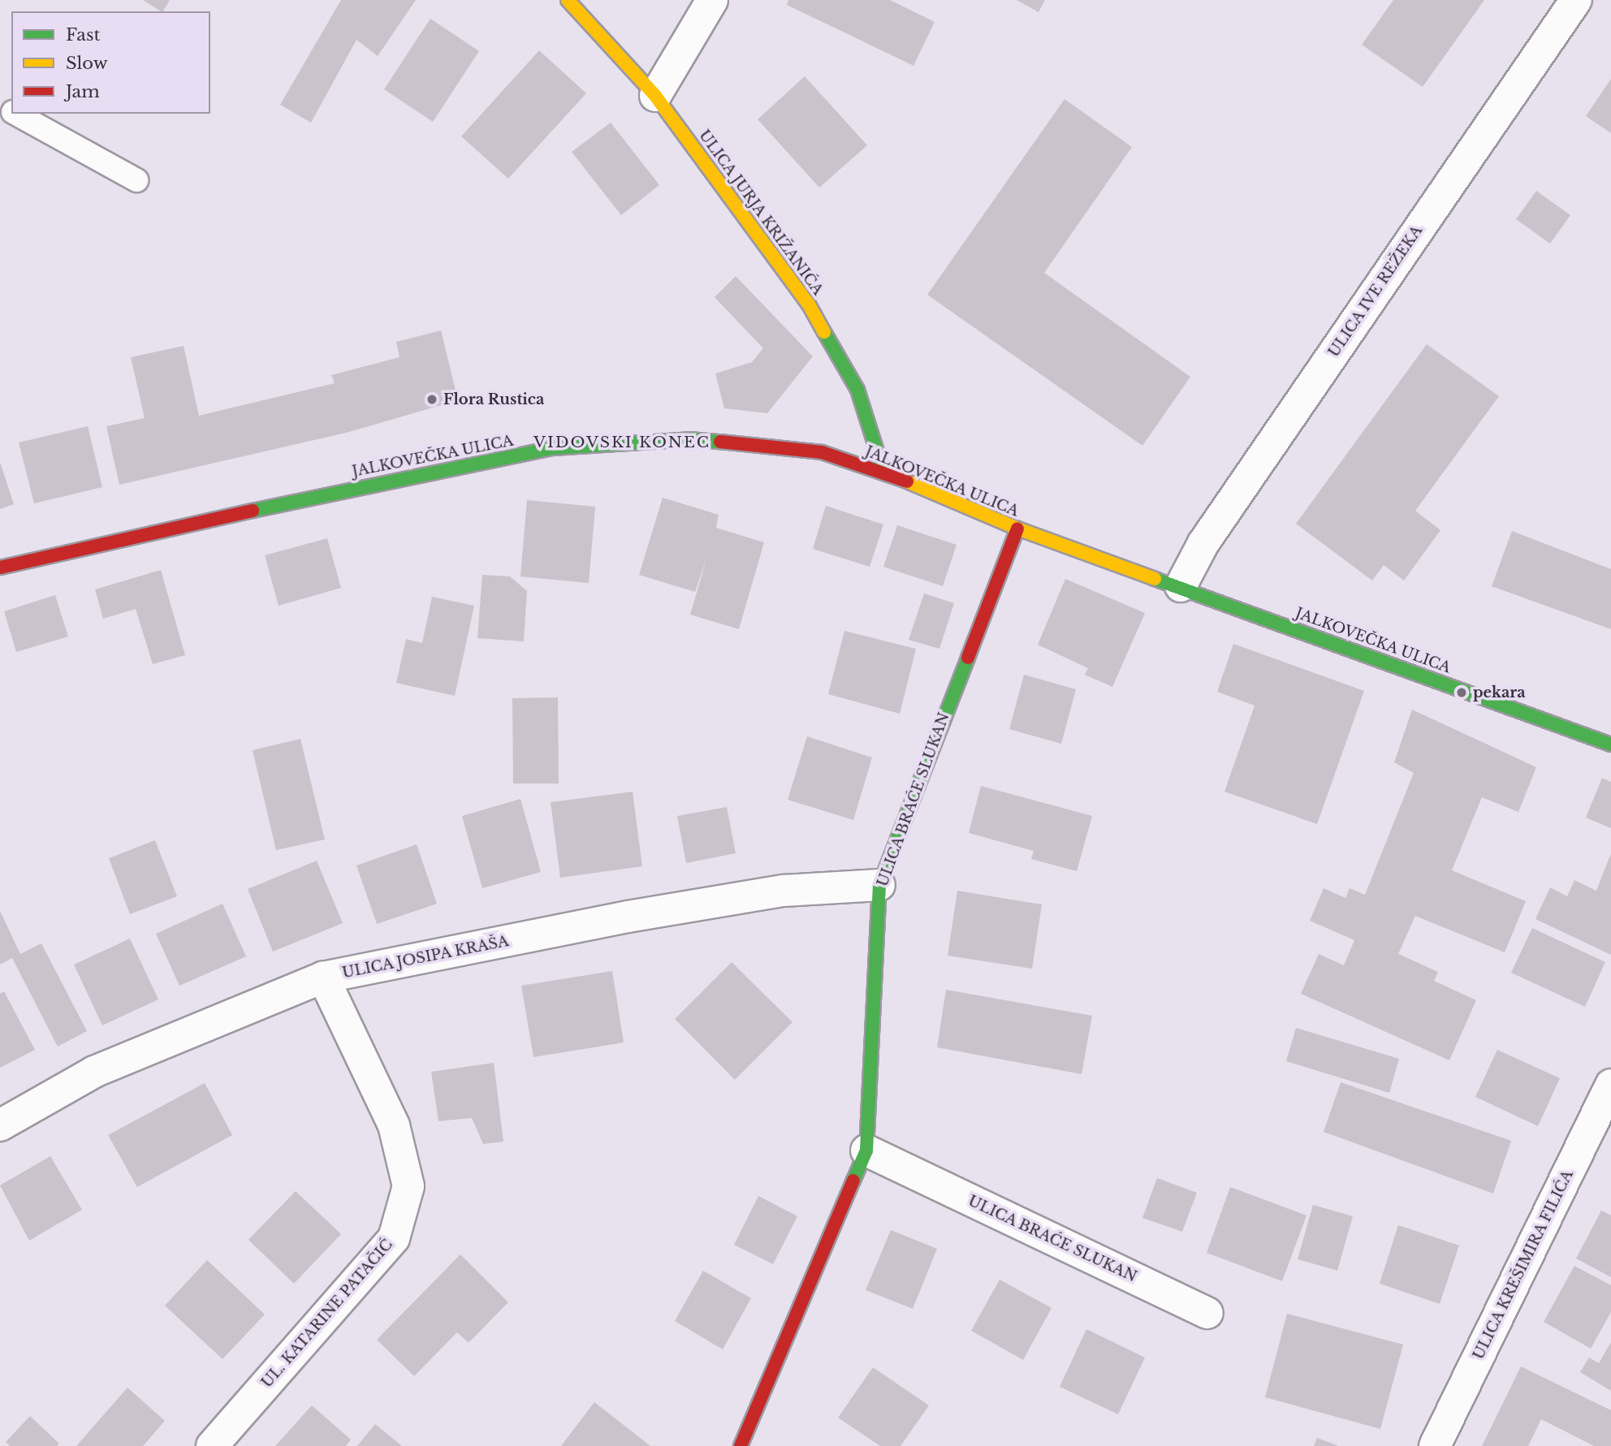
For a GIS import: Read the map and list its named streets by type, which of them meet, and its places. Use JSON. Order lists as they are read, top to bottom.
{
  "streets": {
    "main road": ["ULICA JURJA KRIŽANIĆA", "JALKOVEČKA ULICA", "ULICA BRAĆE SLUKAN"],
    "street": [
      "ULICA IVE REŽEKA",
      "ULICA JOSIPA KRAŠA",
      "ULICA KREŠIMIRA FILIĆA",
      "UL. KATARINE PATAČIĆ"
    ]
  },
  "crossings": [
    ["ULICA JURJA KRIŽANIĆA", "JALKOVEČKA ULICA"],
    ["ULICA IVE REŽEKA", "JALKOVEČKA ULICA"],
    ["JALKOVEČKA ULICA", "ULICA BRAĆE SLUKAN"],
    ["ULICA BRAĆE SLUKAN", "ULICA JOSIPA KRAŠA"],
    ["ULICA JOSIPA KRAŠA", "UL. KATARINE PATAČIĆ"]
  ],
  "districts": ["VIDOVSKI KONEC"],
  "places": ["Flora Rustica", "pekara"],
  "legend": ["Fast", "Slow", "Jam"]
}
